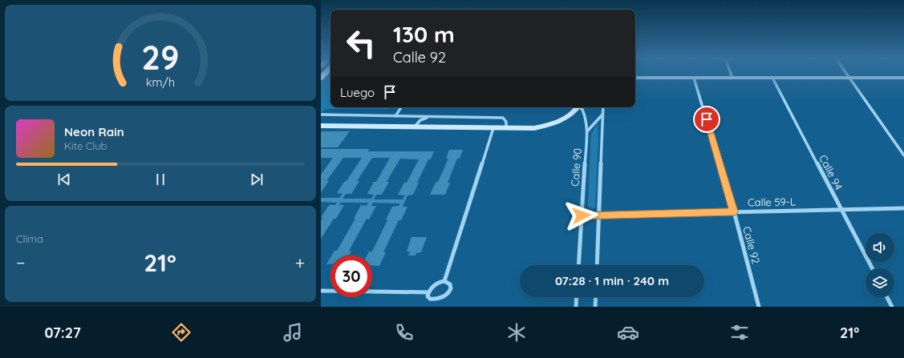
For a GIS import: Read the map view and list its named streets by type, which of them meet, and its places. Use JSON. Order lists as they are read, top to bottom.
{
  "streets": {
    "street": [
      "Calle 90",
      "Calle 94",
      "Calle 59-L",
      "Calle 92"
    ]
  },
  "crossings": [
    ["Calle 90", "Calle 59-L"],
    ["Calle 94", "Calle 59-L"],
    ["Calle 59-L", "Calle 92"]
  ],
  "page": {
    "turn": ["130 m", "Calle 92"],
    "then": "Luego",
    "song": ["Neon Rain", "Kite Club"],
    "tile": "Clima",
    "heat": ["−", "21°", "+"],
    "limit": "30",
    "trip": "07:28 · 1 min · 240 m",
    "tabs": ["07:27", "21°"],
    "gauge": ["29", "km/h"]
  }
}
